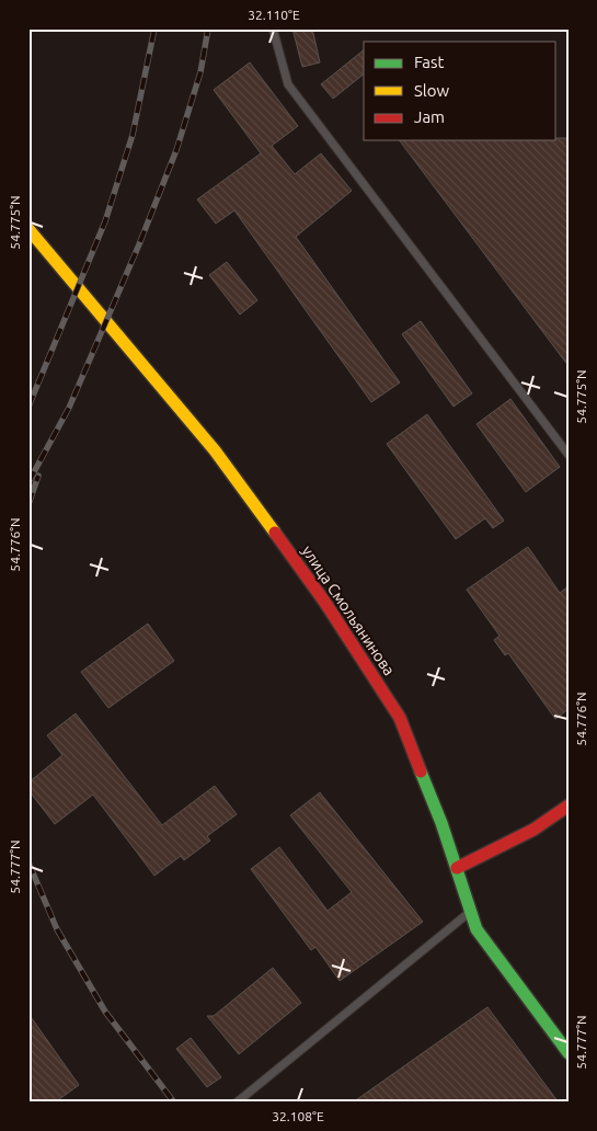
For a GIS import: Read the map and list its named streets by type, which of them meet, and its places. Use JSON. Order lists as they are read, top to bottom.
{
  "streets": {
    "street": ["улица Смольянинова"]
  },
  "legend": ["Fast", "Slow", "Jam"],
  "coordinates": [
    "32.110°E",
    "54.775°N",
    "54.776°N",
    "54.777°N",
    "32.108°E"
  ]
}
